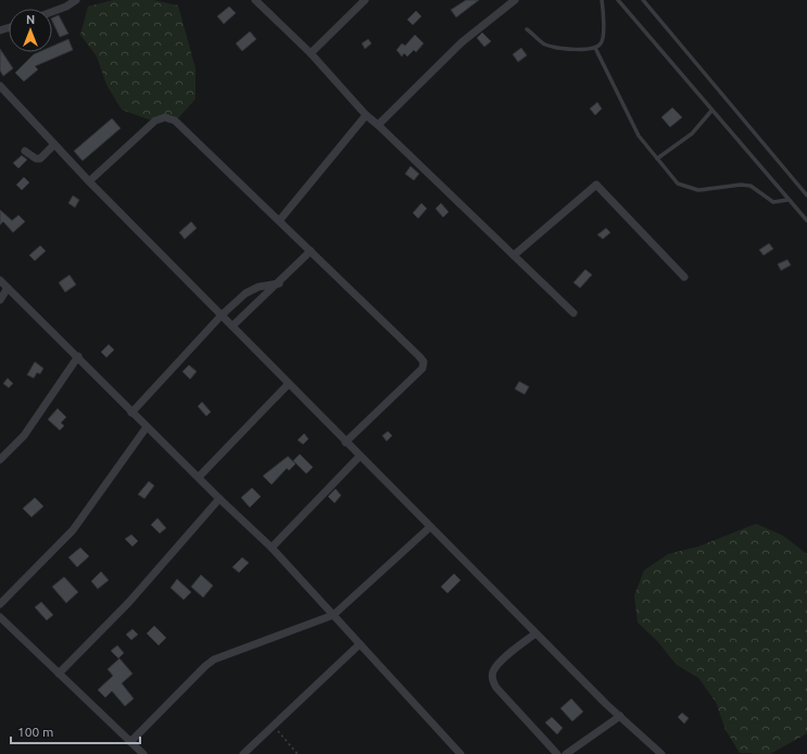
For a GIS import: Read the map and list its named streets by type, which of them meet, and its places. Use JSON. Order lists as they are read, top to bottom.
{
  "scale_bar": "100 m",
  "north": "top"
}
